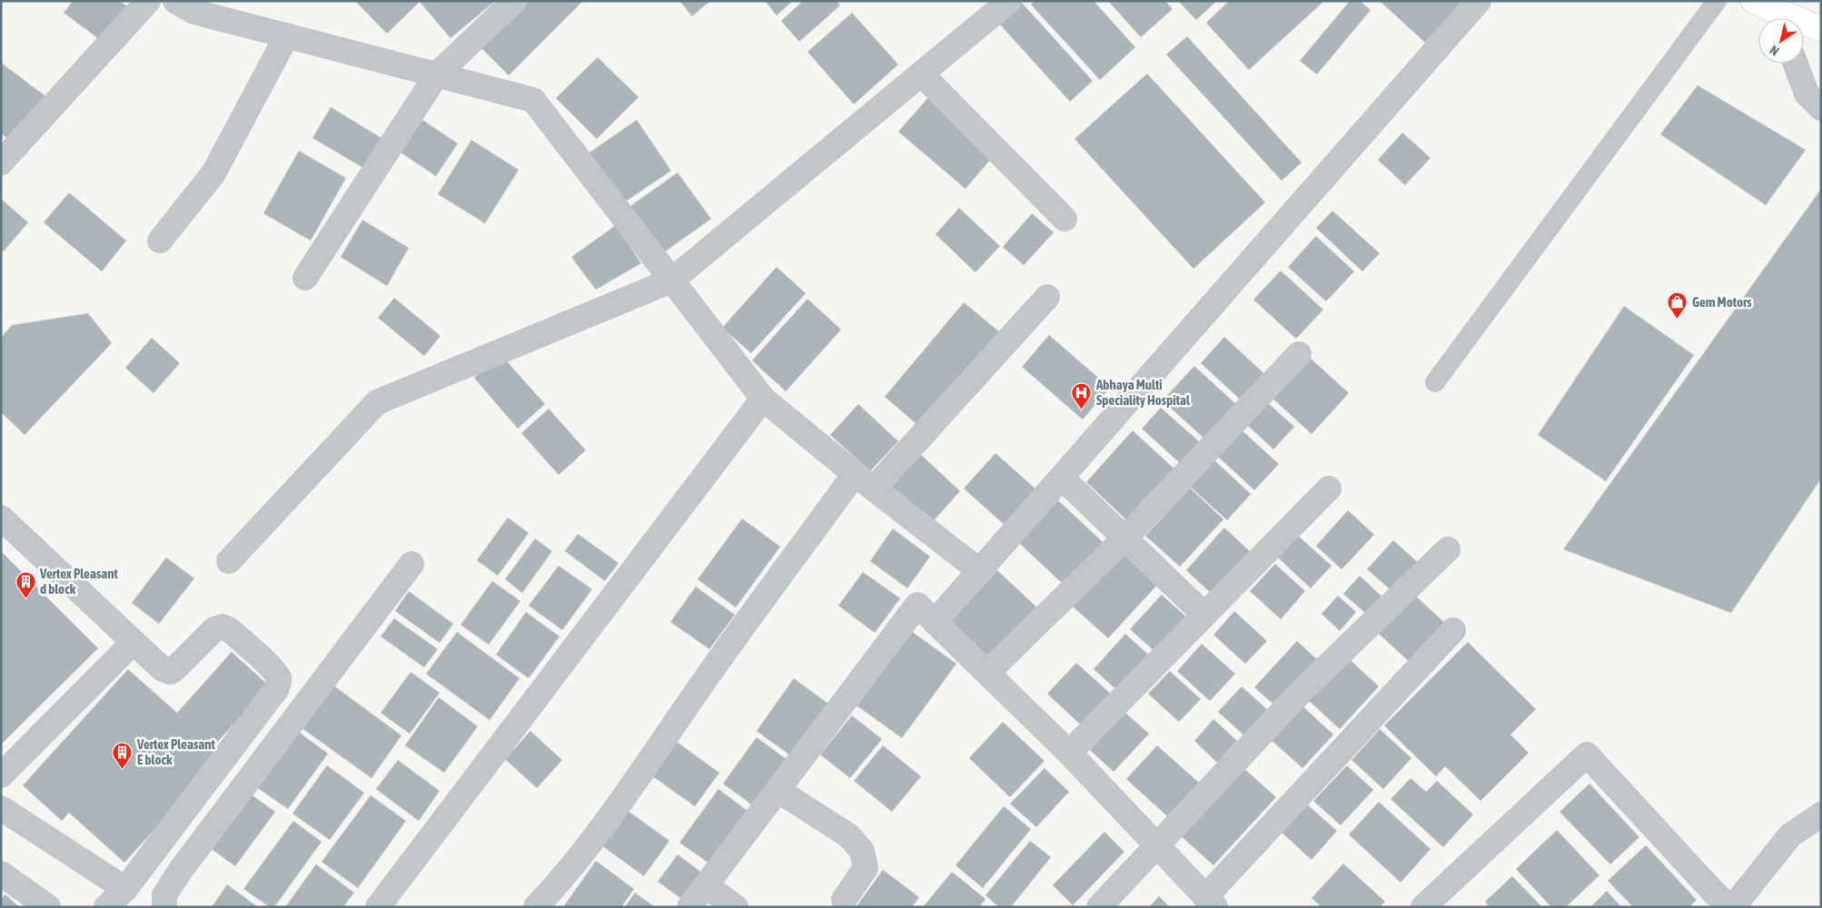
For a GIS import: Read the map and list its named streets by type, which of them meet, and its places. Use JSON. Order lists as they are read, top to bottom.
{
  "places": {
    "shop": ["Gem Motors"],
    "hospital": ["Abhaya Multi Speciality Hospital"],
    "building": ["Vertex Pleasant d block", "Vertex Pleasant E block"]
  },
  "north": "bottom left"
}
